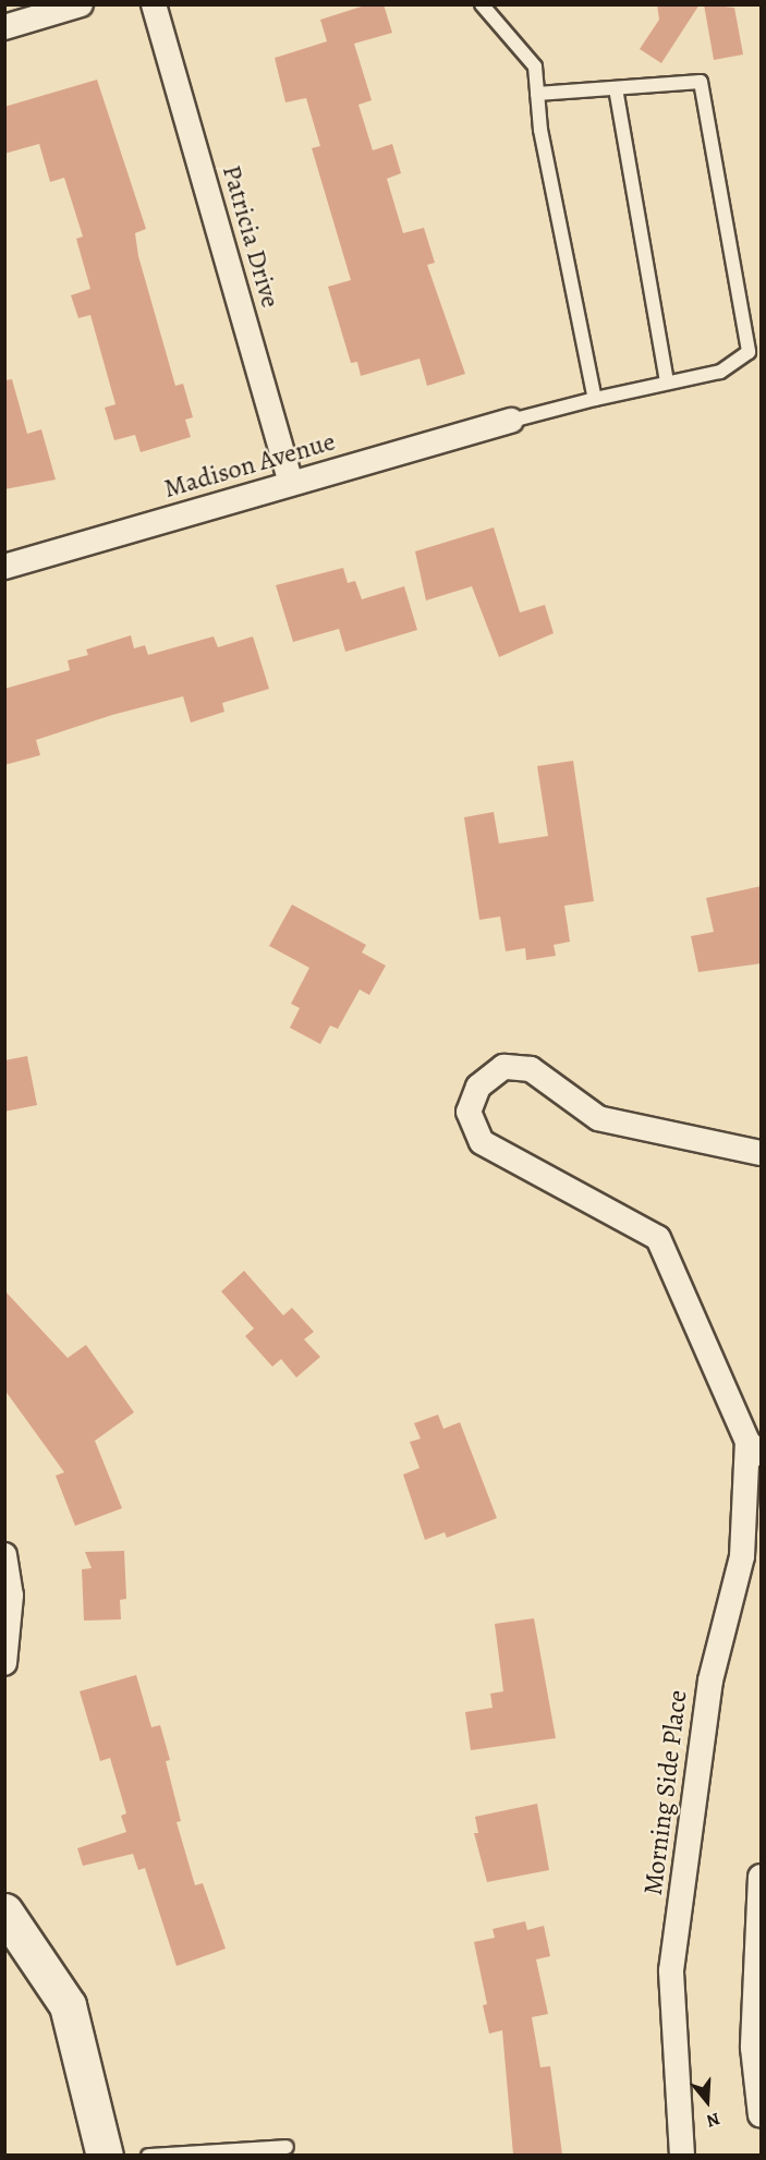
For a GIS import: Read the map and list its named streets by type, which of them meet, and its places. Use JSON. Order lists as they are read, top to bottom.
{
  "streets": {
    "street": ["Patricia Drive", "Madison Avenue", "Morning Side Place"]
  },
  "crossings": [
    ["Patricia Drive", "Madison Avenue"]
  ],
  "north": "bottom"
}
